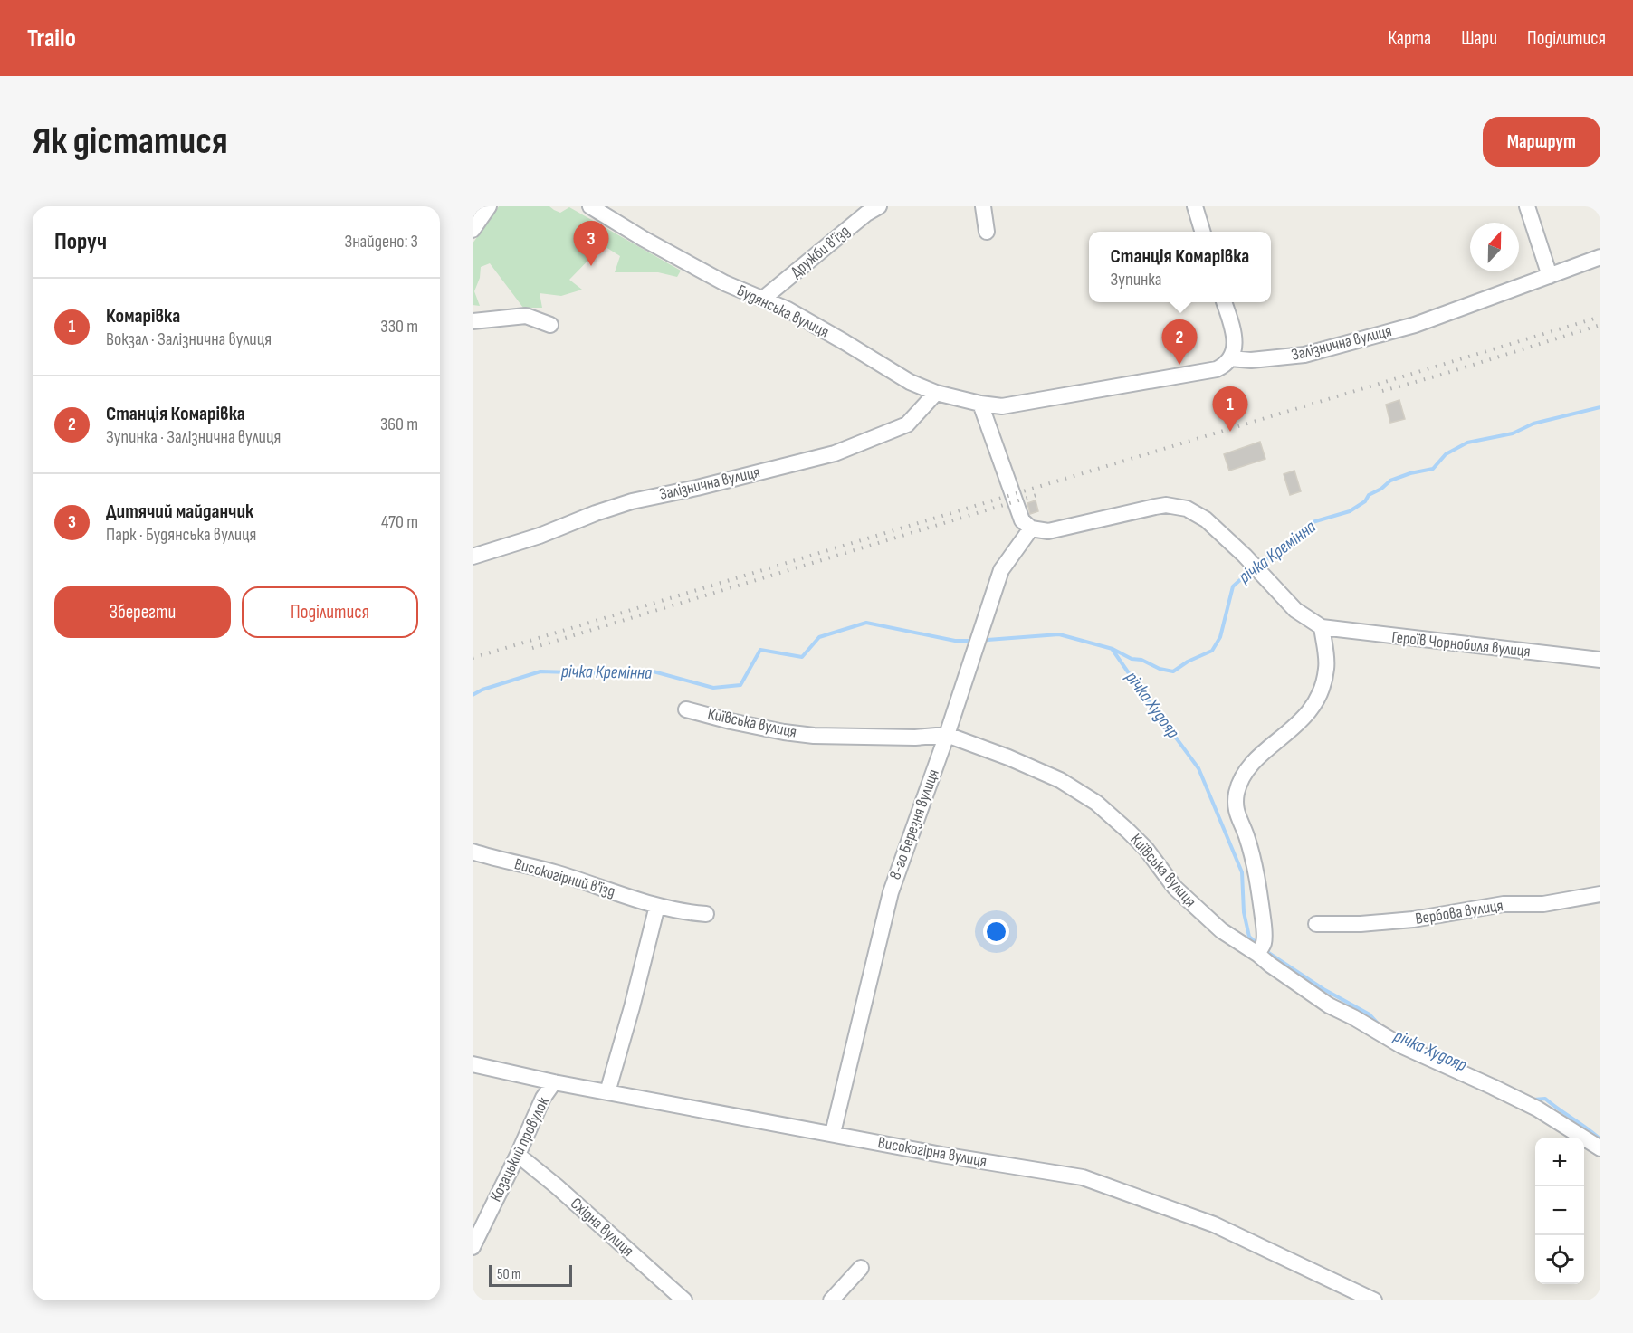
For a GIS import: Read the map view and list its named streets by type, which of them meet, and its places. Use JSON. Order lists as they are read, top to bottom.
{
  "streets": {
    "street": [
      "Дружби в’їзд",
      "Будянська вулиця",
      "Залізнична вулиця",
      "Героїв Чорнобиля вулиця",
      "Київська вулиця",
      "8-го Березня вулиця",
      "Високогірний в'їзд",
      "Вербова вулиця",
      "Козацький провулок",
      "Високогірна вулиця",
      "Східна вулиця"
    ]
  },
  "crossings": [
    ["Дружби в’їзд", "Будянська вулиця"],
    ["Будянська вулиця", "Залізнична вулиця"],
    ["Героїв Чорнобиля вулиця", "8-го Березня вулиця"],
    ["Київська вулиця", "8-го Березня вулиця"],
    ["8-го Березня вулиця", "Високогірна вулиця"],
    ["Козацький провулок", "Високогірна вулиця"],
    ["Козацький провулок", "Східна вулиця"]
  ],
  "water": ["річка Кремінна", "річка Худояр"],
  "scale_bar": "50 m",
  "north": "top",
  "page": {
    "header": "Trailo",
    "nav": ["Карта", "Шари", "Поділитися"],
    "buttons": [
      "Маршрут",
      ["Зберегти", "Поділитися"]
    ],
    "title": "Як дістатися",
    "heading": ["Поруч", "Знайдено: 3"],
    "pins": ["3", "2", "1"],
    "popup": ["Станція Комарівка", "Зупинка"],
    "list": [
      {
        "mark": "1",
        "name": "Комарівка",
        "note": "Вокзал · Залізнична вулиця",
        "value": "330 m"
      },
      {
        "mark": "2",
        "name": "Станція Комарівка",
        "note": "Зупинка · Залізнична вулиця",
        "value": "360 m"
      },
      {
        "mark": "3",
        "name": "Дитячий майданчик",
        "note": "Парк · Будянська вулиця",
        "value": "470 m"
      }
    ],
    "map_buttons": ["+", "−"],
    "scale": "50 m"
  }
}
